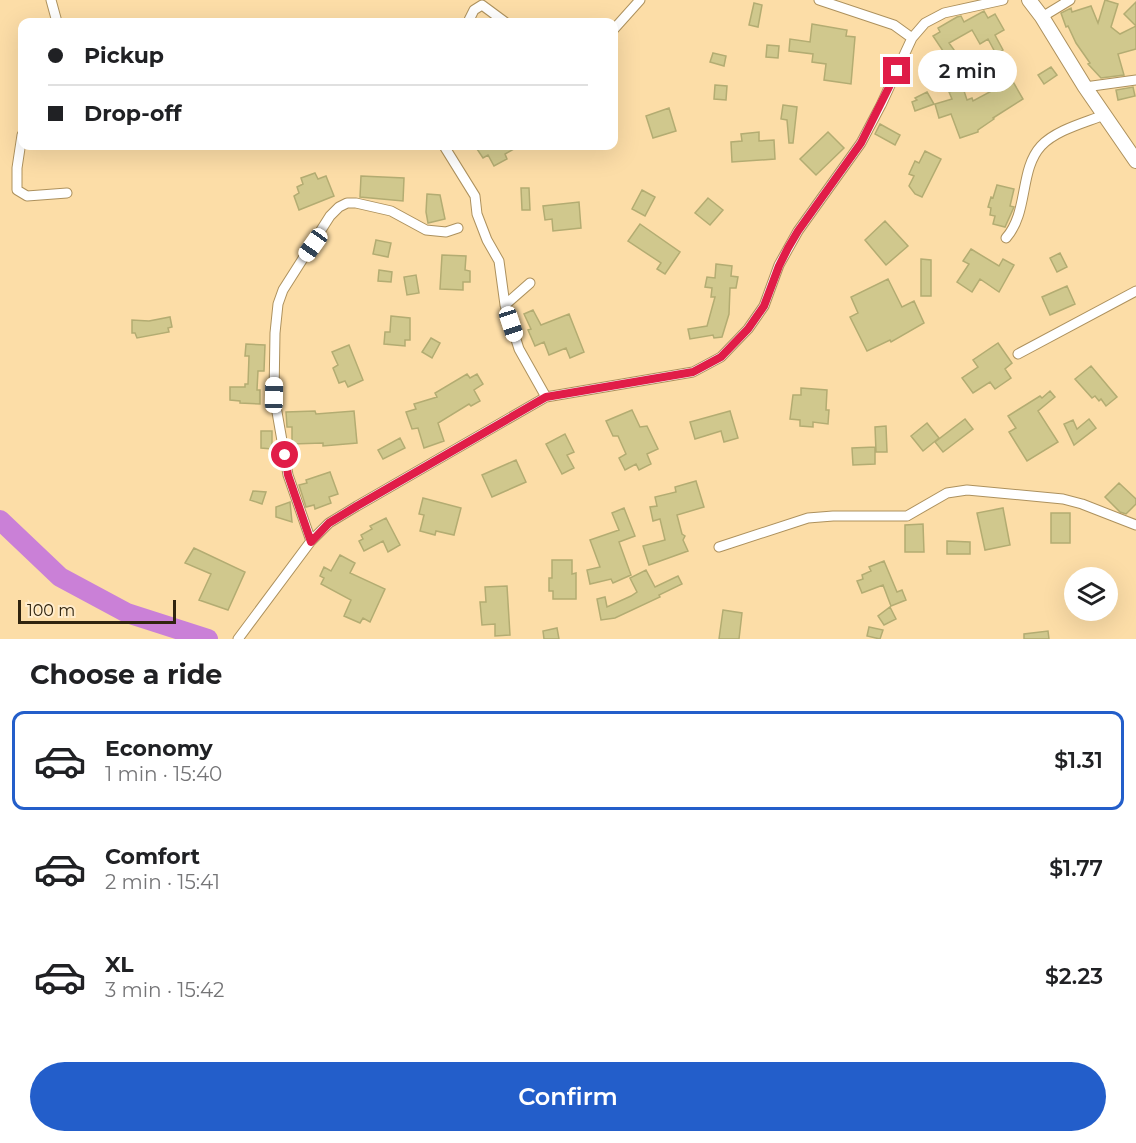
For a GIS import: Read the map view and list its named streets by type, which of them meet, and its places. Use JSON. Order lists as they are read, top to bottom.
{
  "scale_bar": "100 m",
  "page": {
    "banner": ["Pickup", "Drop-off"],
    "bubble": "2 min",
    "scale": "100 m",
    "heading": "Choose a ride",
    "list": [
      {
        "name": "Economy",
        "note": "1 min · 15:40",
        "value": "$1.31"
      },
      {
        "name": "Comfort",
        "note": "2 min · 15:41",
        "value": "$1.77"
      },
      {
        "name": "XL",
        "note": "3 min · 15:42",
        "value": "$2.23"
      }
    ],
    "buttons": "Confirm"
  }
}
